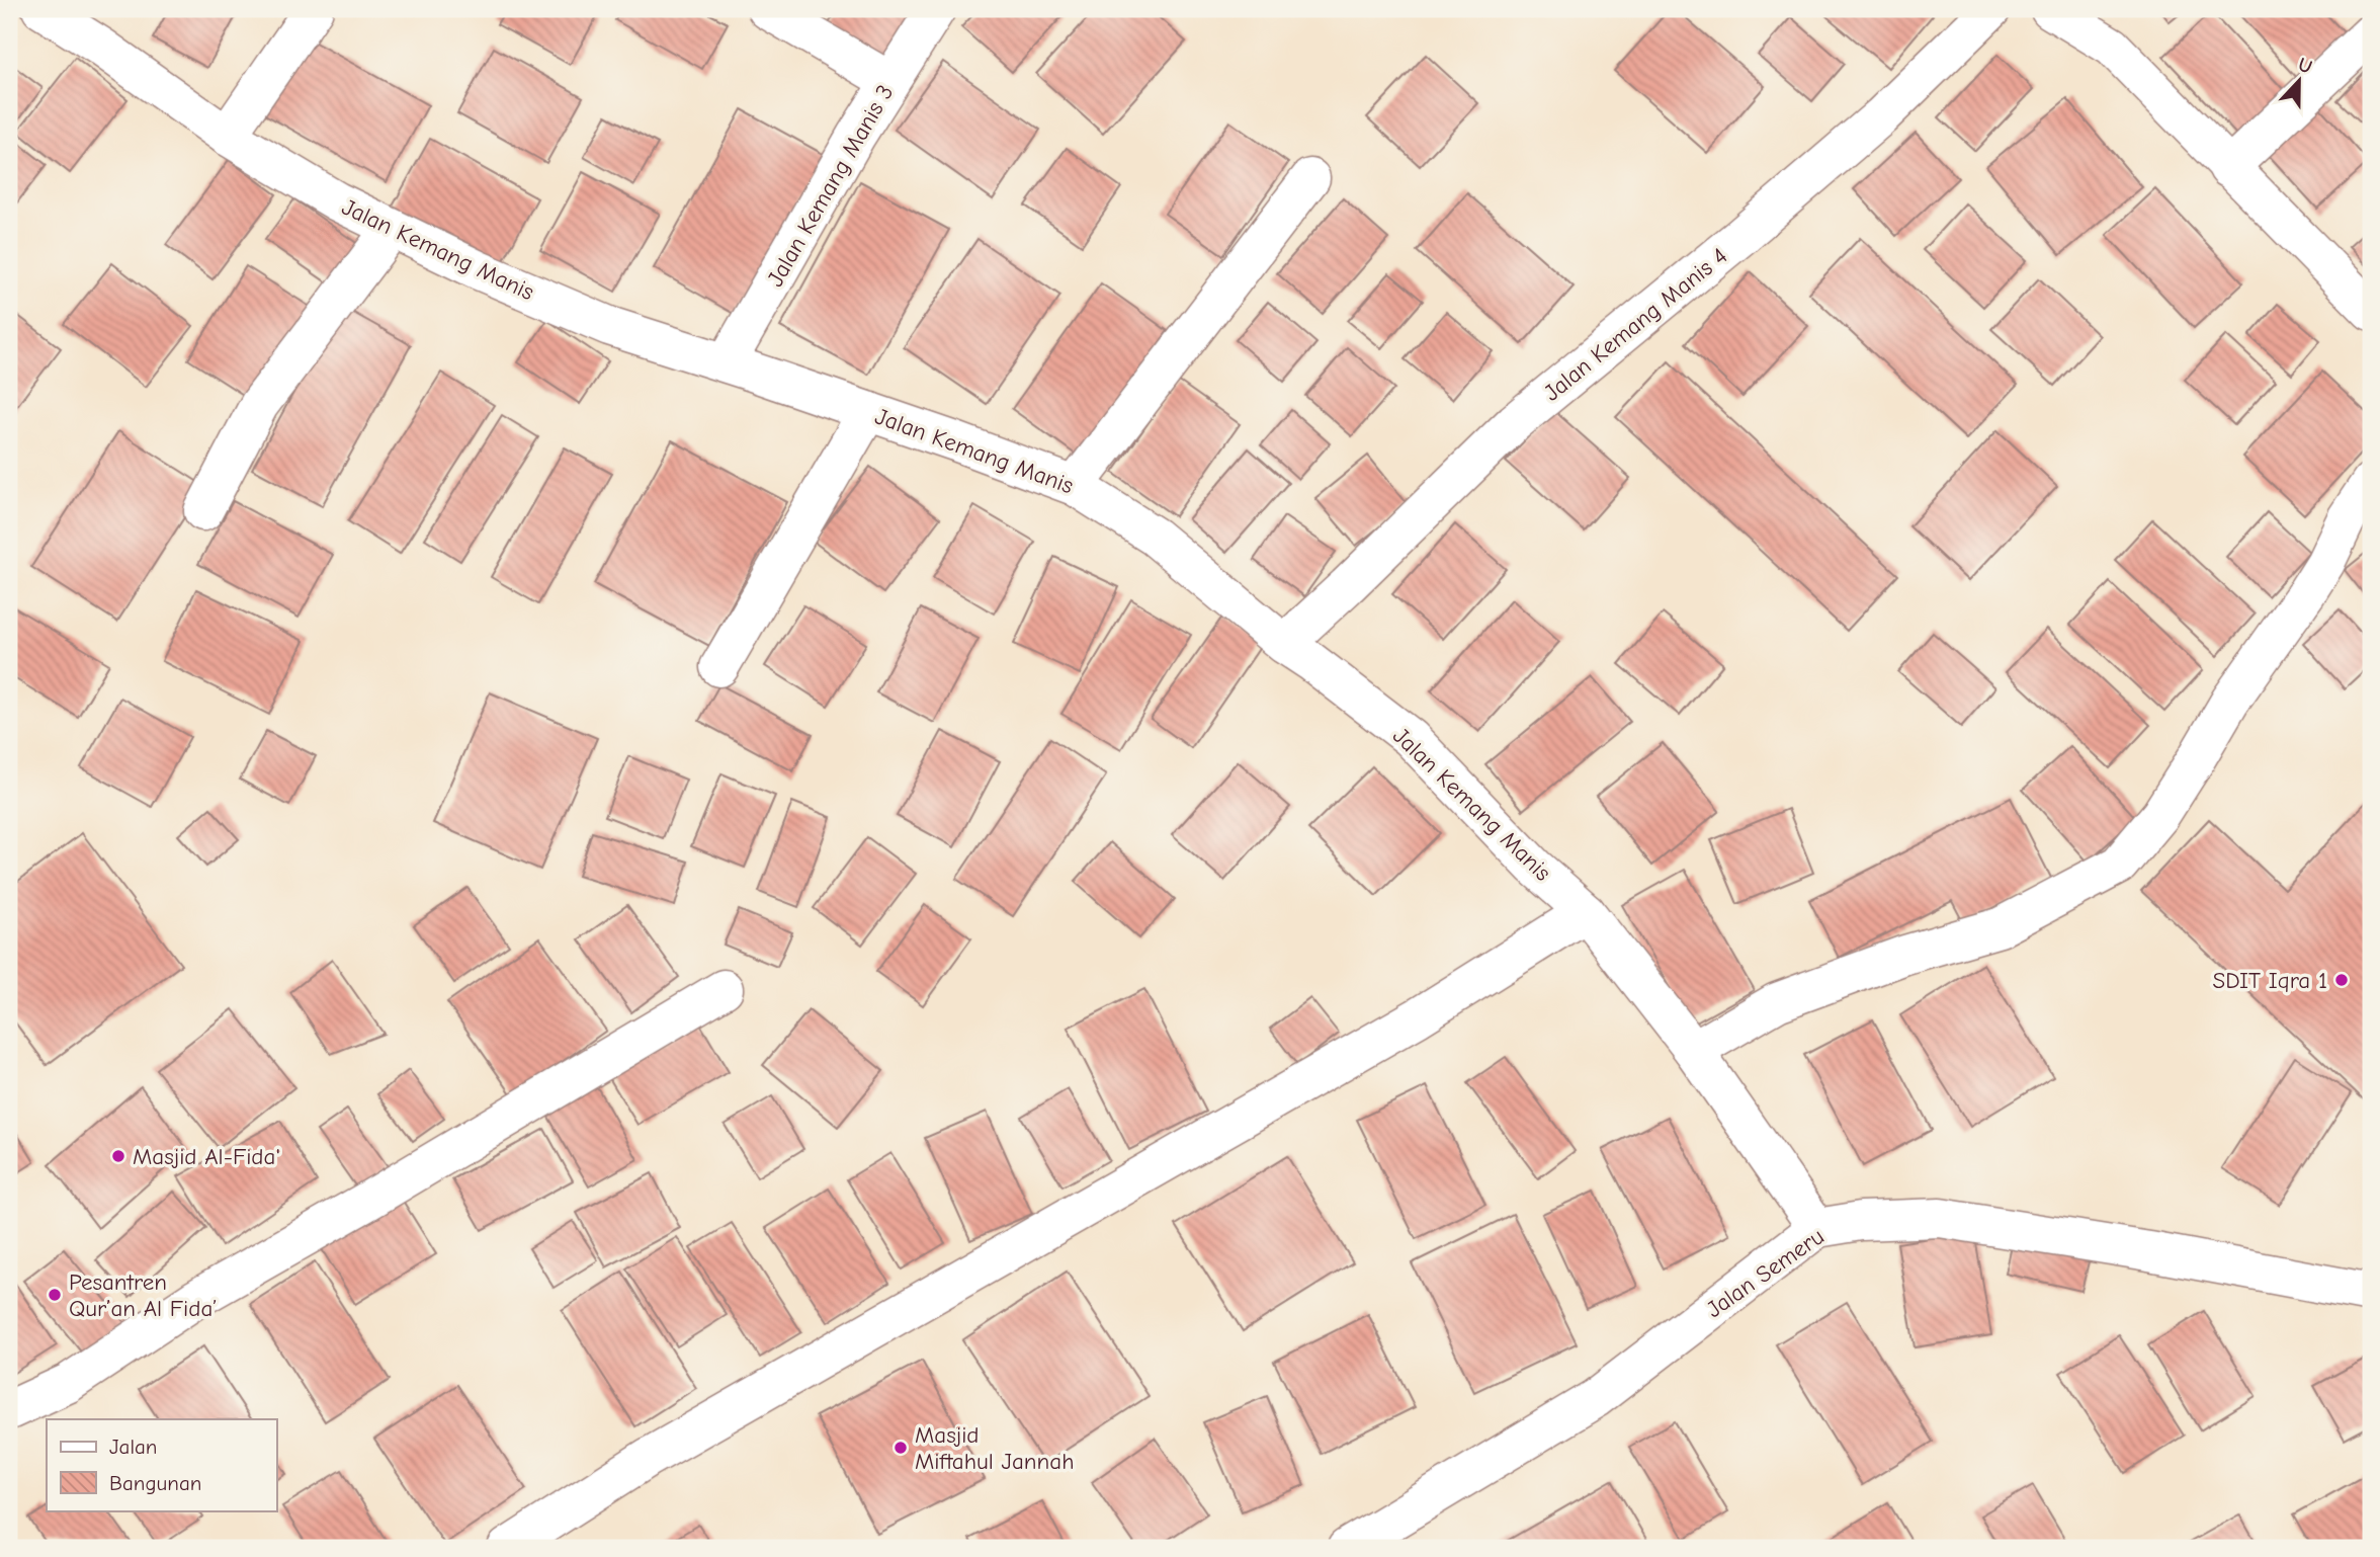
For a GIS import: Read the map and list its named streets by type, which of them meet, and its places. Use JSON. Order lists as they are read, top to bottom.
{
  "streets": {
    "street": [
      "Jalan Kemang Manis 3",
      "Jalan Kemang Manis",
      "Jalan Kemang Manis 4",
      "Jalan Semeru"
    ]
  },
  "crossings": [
    ["Jalan Kemang Manis 3", "Jalan Kemang Manis"],
    ["Jalan Kemang Manis", "Jalan Kemang Manis 4"],
    ["Jalan Kemang Manis", "Jalan Semeru"]
  ],
  "places": [
    "SDIT Iqra 1",
    "Masjid Al-Fida'",
    "Pesantren Qur’an Al Fida’",
    "Masjid Miftahul Jannah"
  ],
  "legend": ["Jalan", "Bangunan"],
  "north": "top"
}
